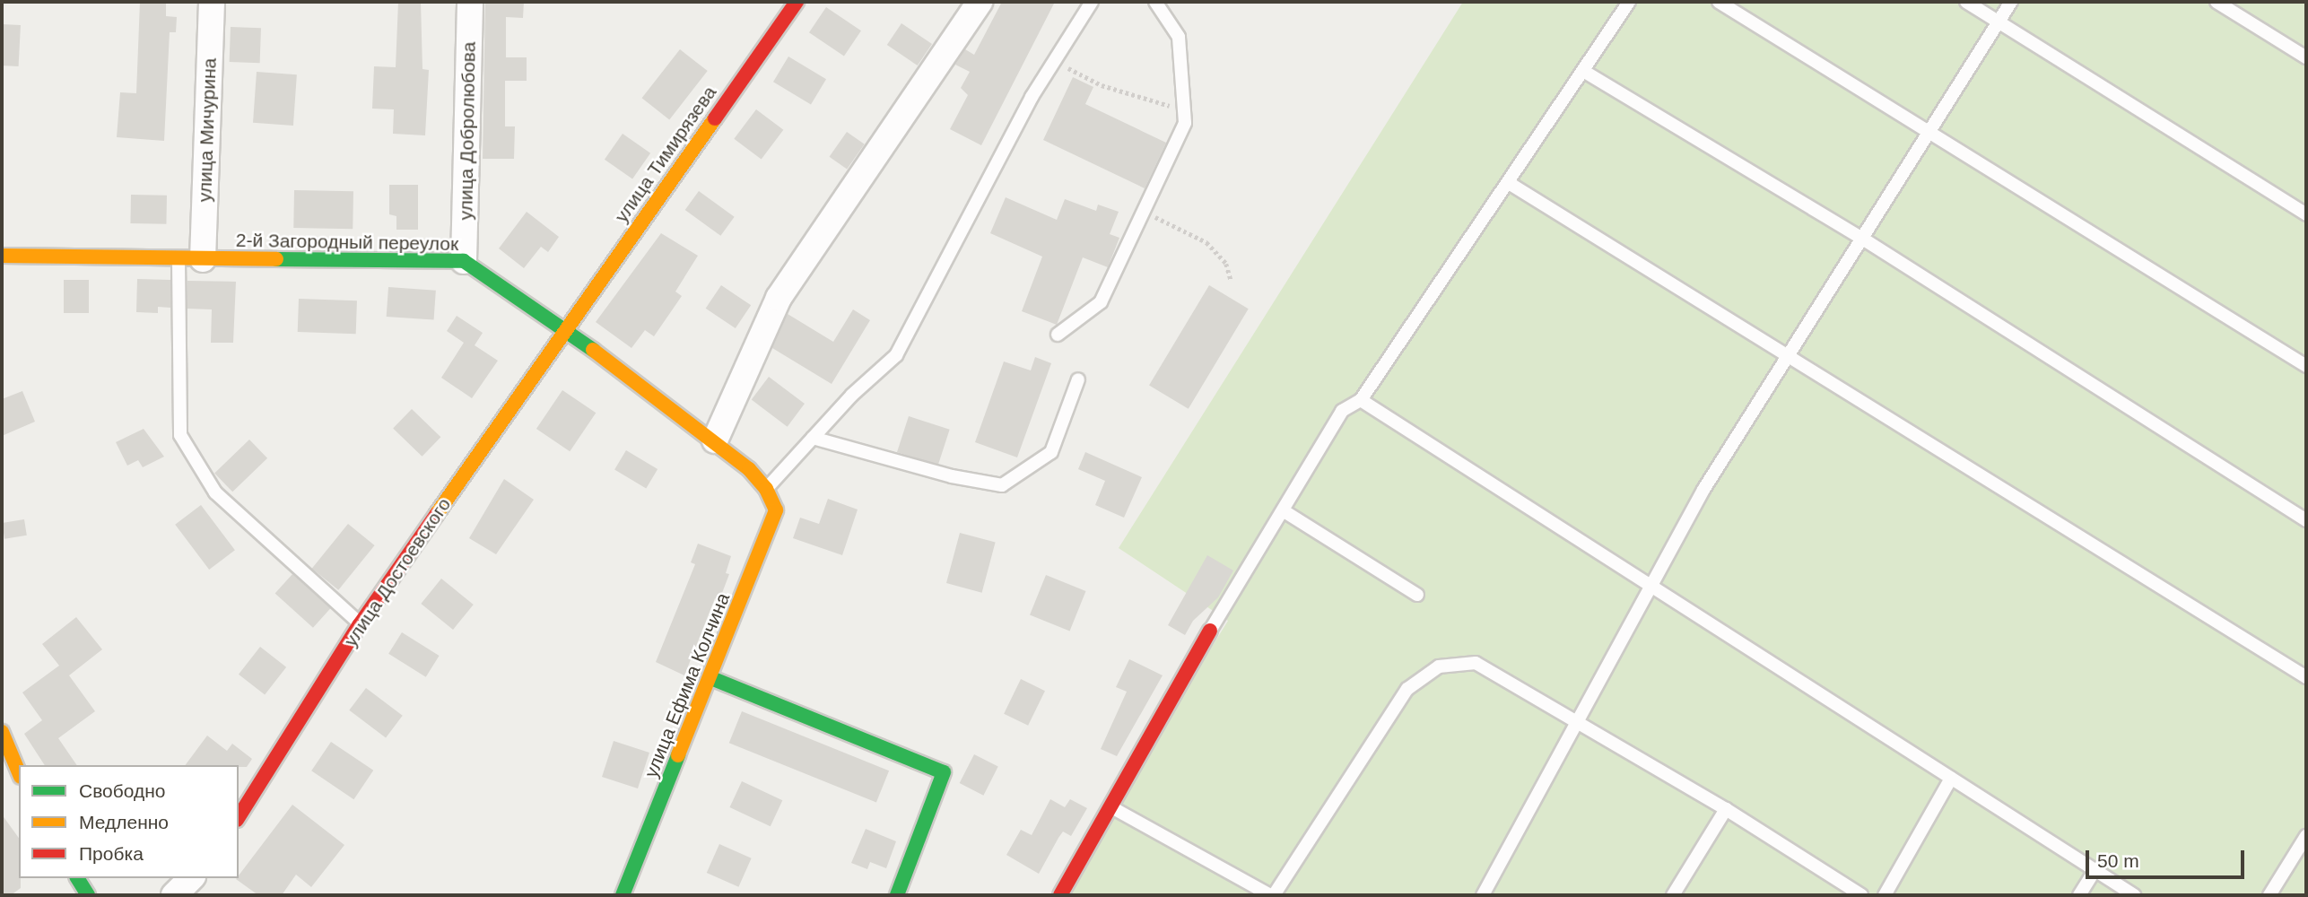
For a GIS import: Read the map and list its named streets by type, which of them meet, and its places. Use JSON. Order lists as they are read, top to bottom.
{
  "streets": {
    "street": [
      "улица Мичурина",
      "улица Добролюбова",
      "улица Тимирязева",
      "2-й Загородный переулок",
      "улица Достоевского",
      "улица Ефима Колчина"
    ]
  },
  "crossings": [
    ["улица Мичурина", "2-й Загородный переулок"],
    ["улица Добролюбова", "2-й Загородный переулок"],
    ["улица Тимирязева", "2-й Загородный переулок"],
    ["улица Тимирязева", "улица Достоевского"],
    ["2-й Загородный переулок", "улица Достоевского"],
    ["2-й Загородный переулок", "улица Ефима Колчина"]
  ],
  "legend": ["Свободно", "Медленно", "Пробка"],
  "scale_bar": "50 m"
}
